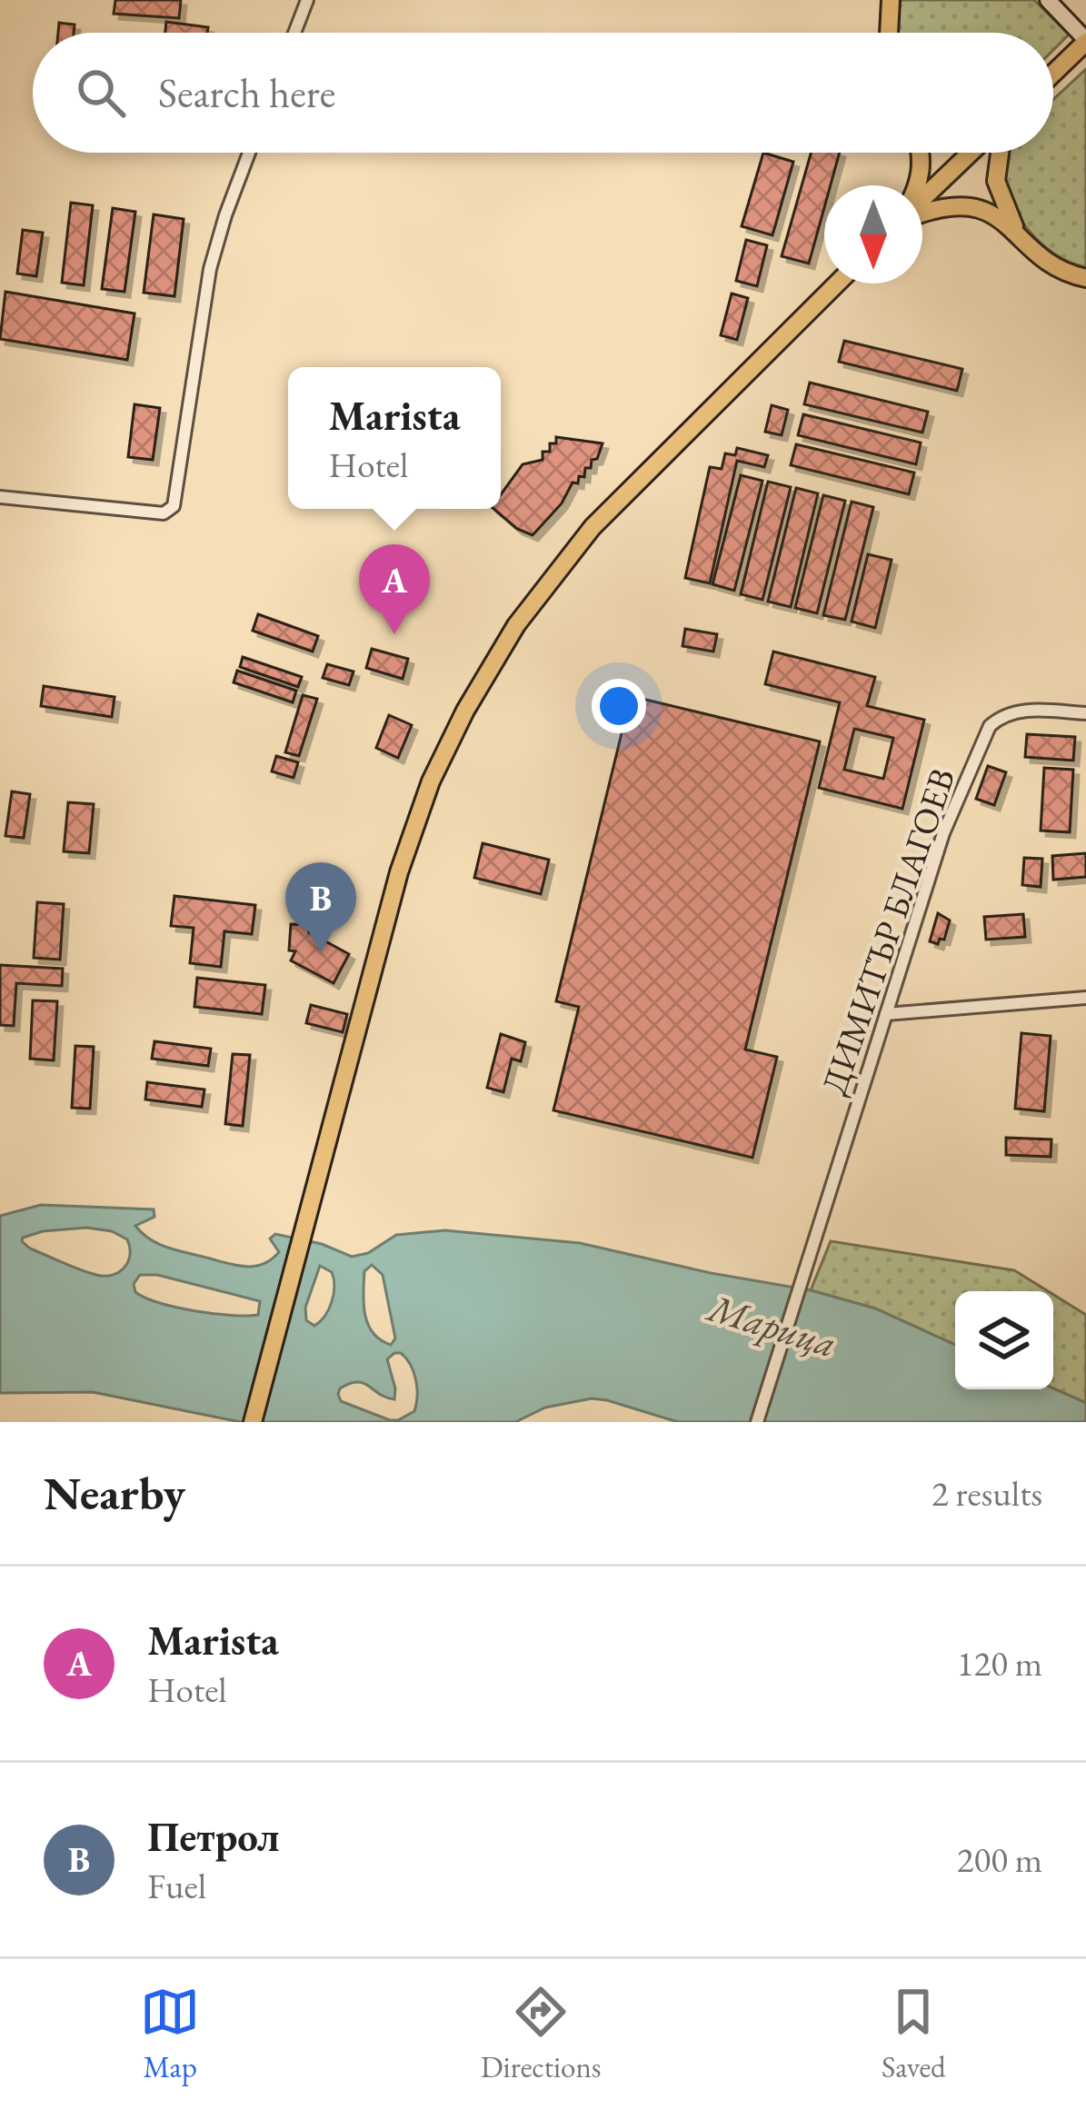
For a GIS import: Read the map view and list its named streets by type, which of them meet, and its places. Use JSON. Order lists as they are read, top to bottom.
{
  "streets": {
    "street": ["ДИМИТЪР БЛАГОЕВ"]
  },
  "water": ["Марица"],
  "north": "bottom",
  "page": {
    "search": "Search here",
    "popup": ["Marista", "Hotel"],
    "pins": ["A", "B"],
    "heading": ["Nearby", "2 results"],
    "list": [
      {
        "mark": "A",
        "name": "Marista",
        "note": "Hotel",
        "value": "120 m"
      },
      {
        "mark": "B",
        "name": "Петрол",
        "note": "Fuel",
        "value": "200 m"
      }
    ],
    "nav": ["Map", "Directions", "Saved"]
  }
}
